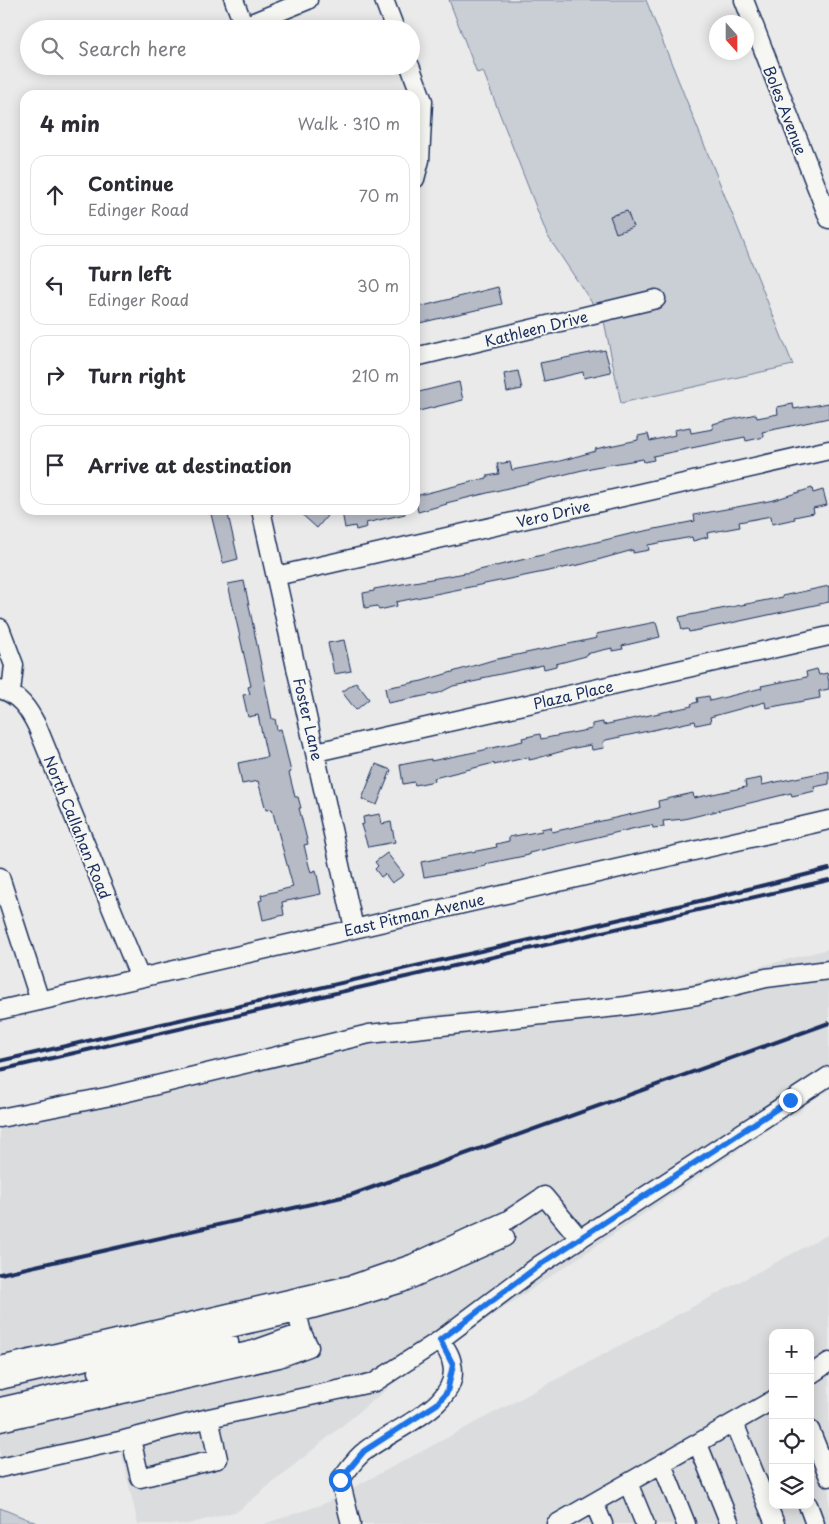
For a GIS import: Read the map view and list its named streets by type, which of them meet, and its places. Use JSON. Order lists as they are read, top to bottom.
{
  "streets": {
    "street": [
      "Boles Avenue",
      "Kathleen Drive",
      "Vero Drive",
      "Plaza Place",
      "Foster Lane",
      "North Callahan Road",
      "East Pitman Avenue"
    ]
  },
  "crossings": [
    ["Vero Drive", "Foster Lane"],
    ["Plaza Place", "Foster Lane"],
    ["Foster Lane", "East Pitman Avenue"],
    ["North Callahan Road", "East Pitman Avenue"]
  ],
  "north": "bottom",
  "page": {
    "search": "Search here",
    "heading": ["4 min", "Walk · 310 m"],
    "list": [
      ["Continue", "Edinger Road", "70 m"],
      ["Turn left", "Edinger Road", "30 m"],
      ["Turn right", "210 m"],
      "Arrive at destination"
    ],
    "map_buttons": ["+", "−"]
  }
}
